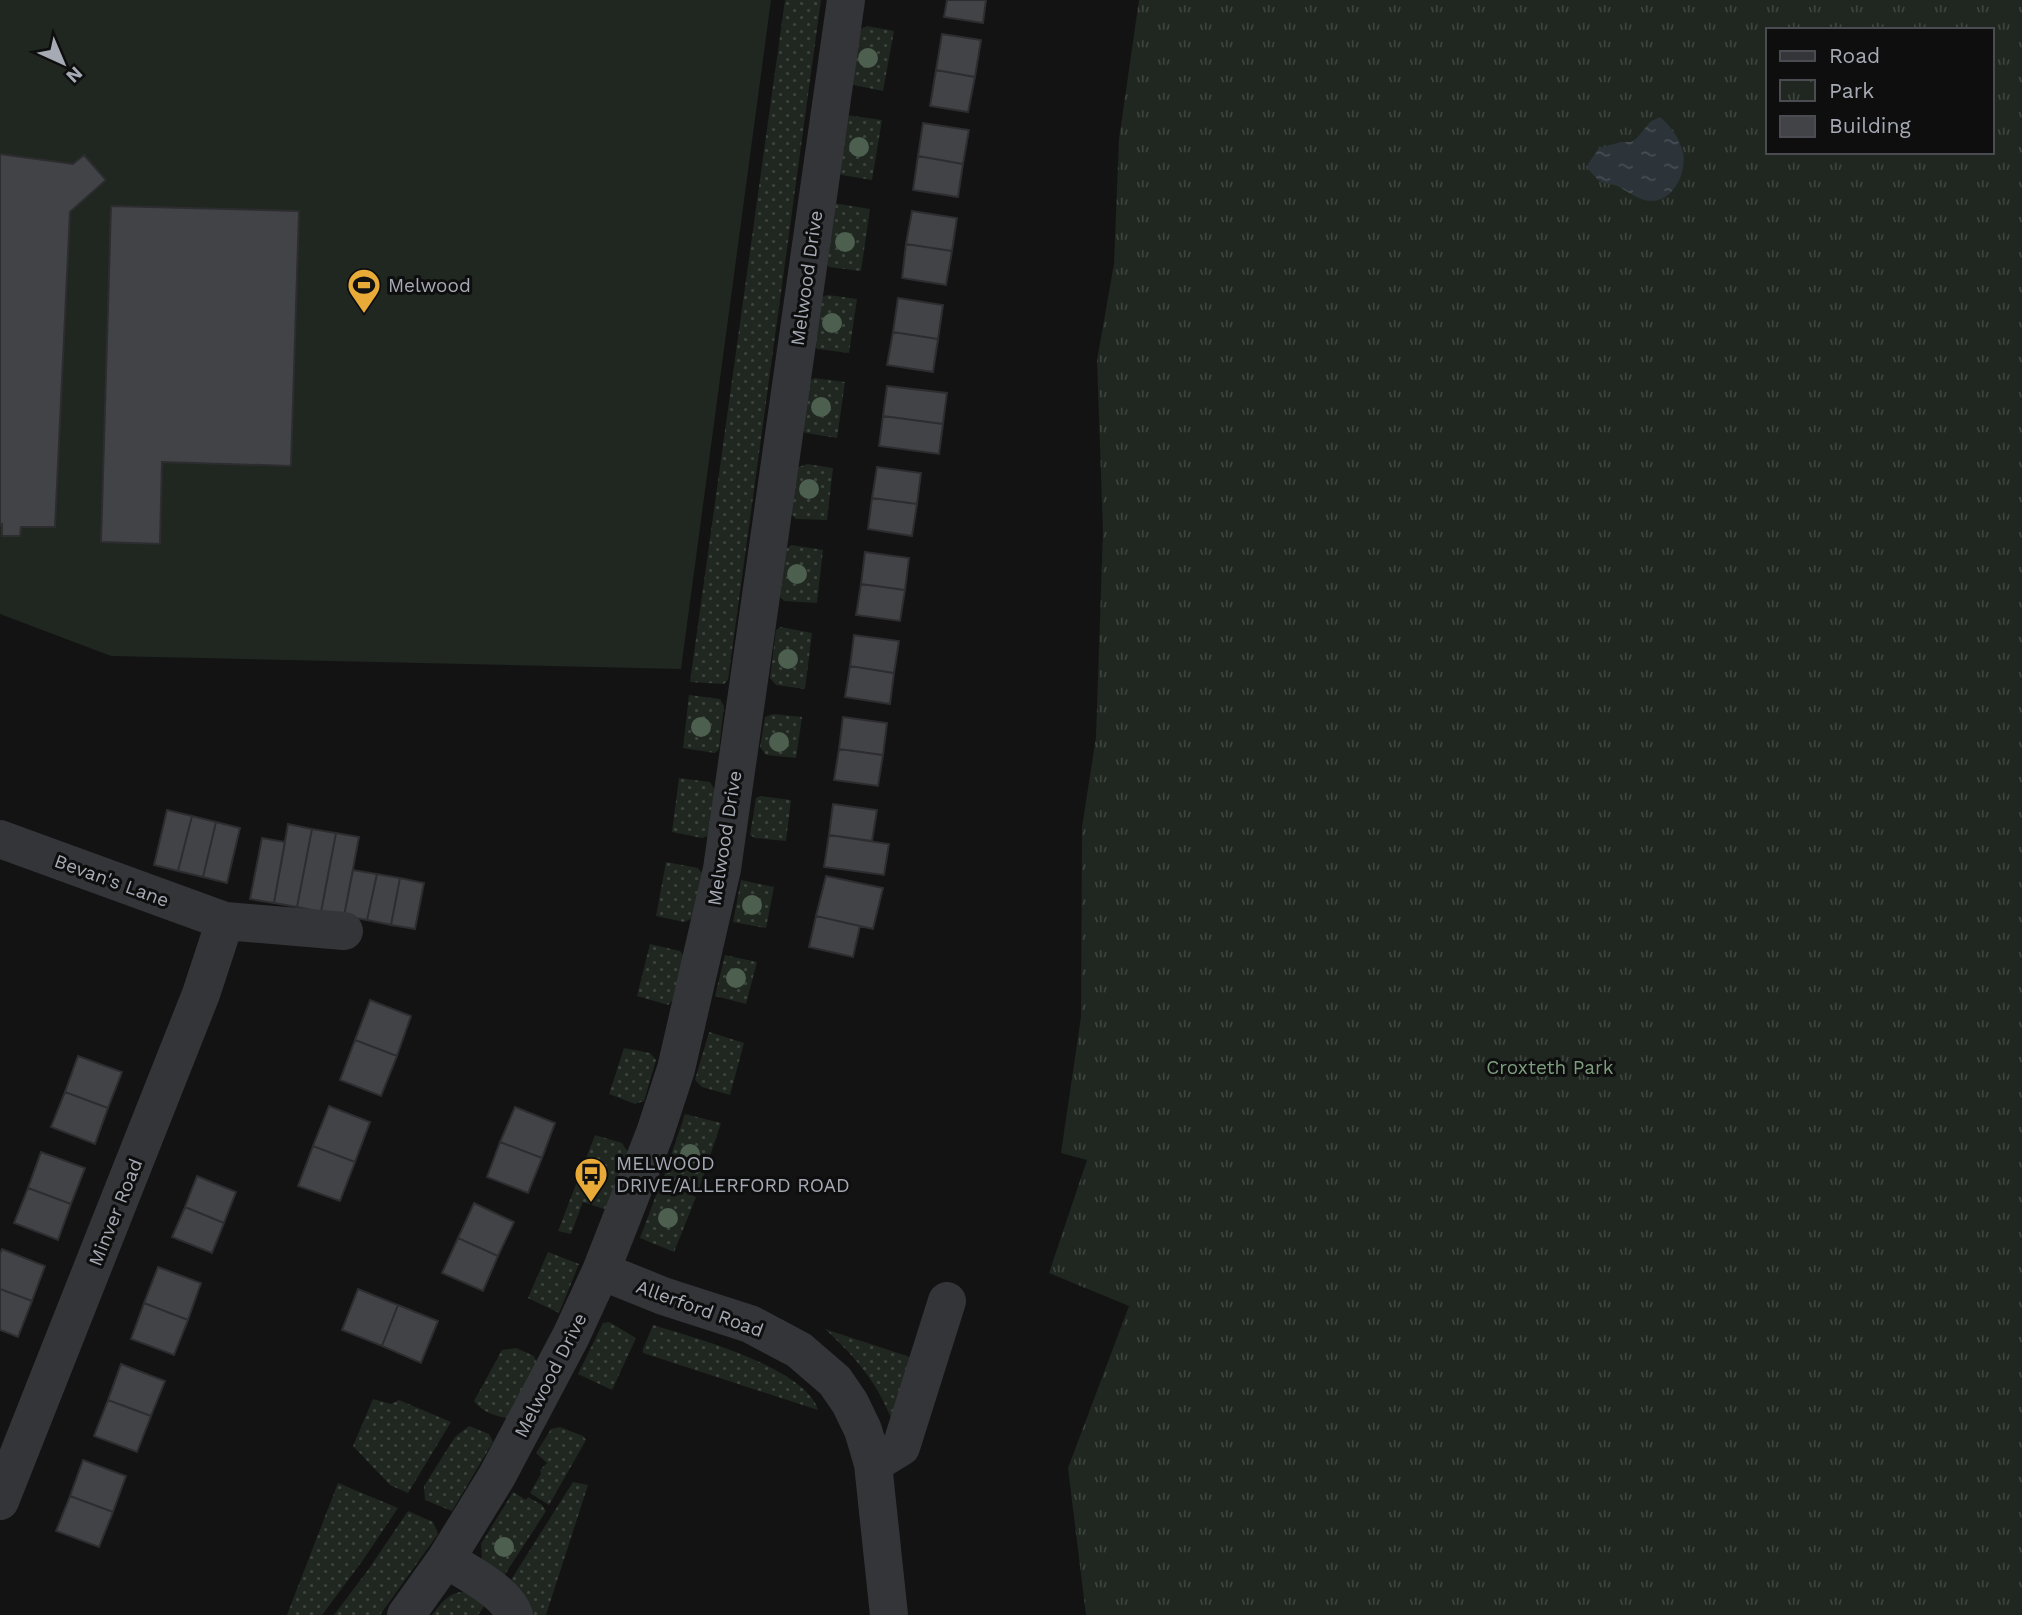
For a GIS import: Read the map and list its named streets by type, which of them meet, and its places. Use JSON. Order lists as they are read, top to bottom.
{
  "streets": {
    "street": [
      "Melwood Drive",
      "Bevan's Lane",
      "Minver Road",
      "Allerford Road"
    ]
  },
  "crossings": [
    ["Melwood Drive", "Allerford Road"],
    ["Bevan's Lane", "Minver Road"]
  ],
  "parks": ["Croxteth Park"],
  "places": {
    "sports": ["Melwood"],
    "bus stop": ["MELWOOD DRIVE/ALLERFORD ROAD"]
  },
  "legend": ["Road", "Park", "Building"],
  "north": "bottom right"
}
